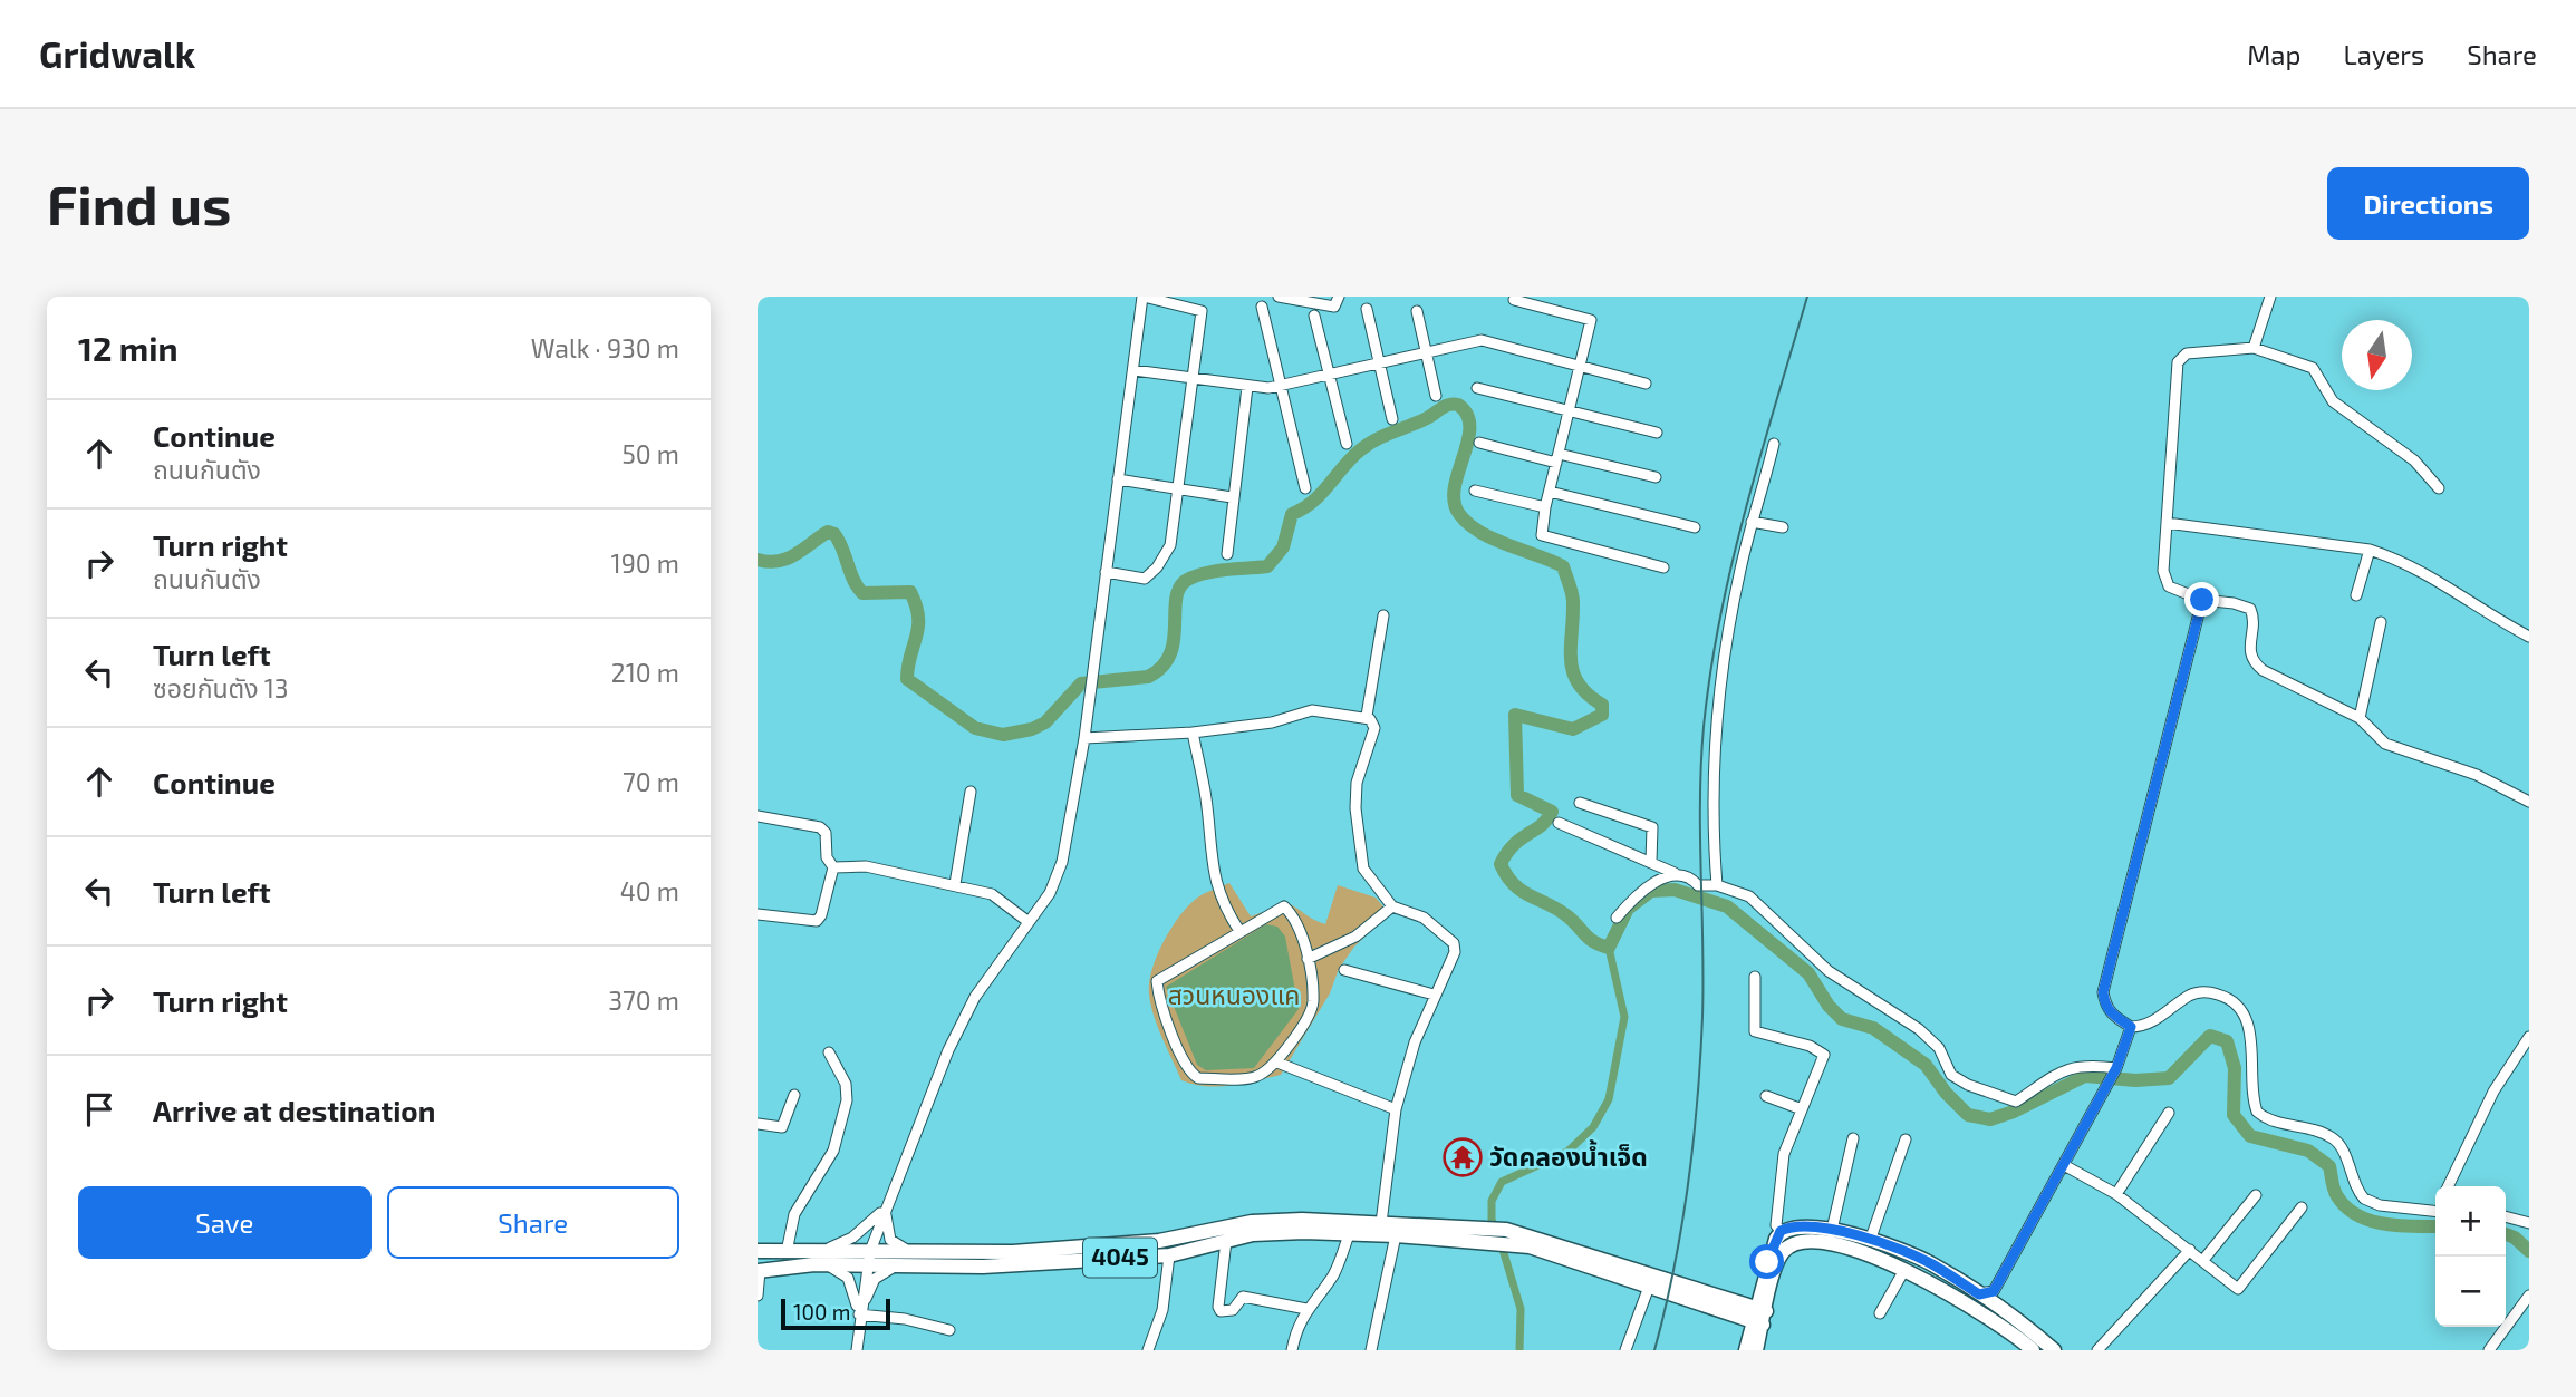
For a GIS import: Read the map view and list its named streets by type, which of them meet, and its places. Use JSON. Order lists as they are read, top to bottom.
{
  "streets": {
    "main road": ["4045"]
  },
  "parks": ["สวนหนองแค"],
  "places": {
    "temple": ["วัดคลองน้ำเจ็ด"]
  },
  "scale_bar": "100 m",
  "north": "bottom",
  "page": {
    "header": "Gridwalk",
    "nav": ["Map", "Layers", "Share"],
    "buttons": [
      "Directions",
      ["Save", "Share"]
    ],
    "title": "Find us",
    "heading": ["12 min", "Walk · 930 m"],
    "list": [
      ["Continue", "ถนนกันตัง", "50 m"],
      ["Turn right", "ถนนกันตัง", "190 m"],
      ["Turn left", "ซอยกันตัง 13", "210 m"],
      ["Continue", "70 m"],
      ["Turn left", "40 m"],
      ["Turn right", "370 m"],
      "Arrive at destination"
    ],
    "map_buttons": ["+", "−"],
    "scale": "100 m"
  }
}
